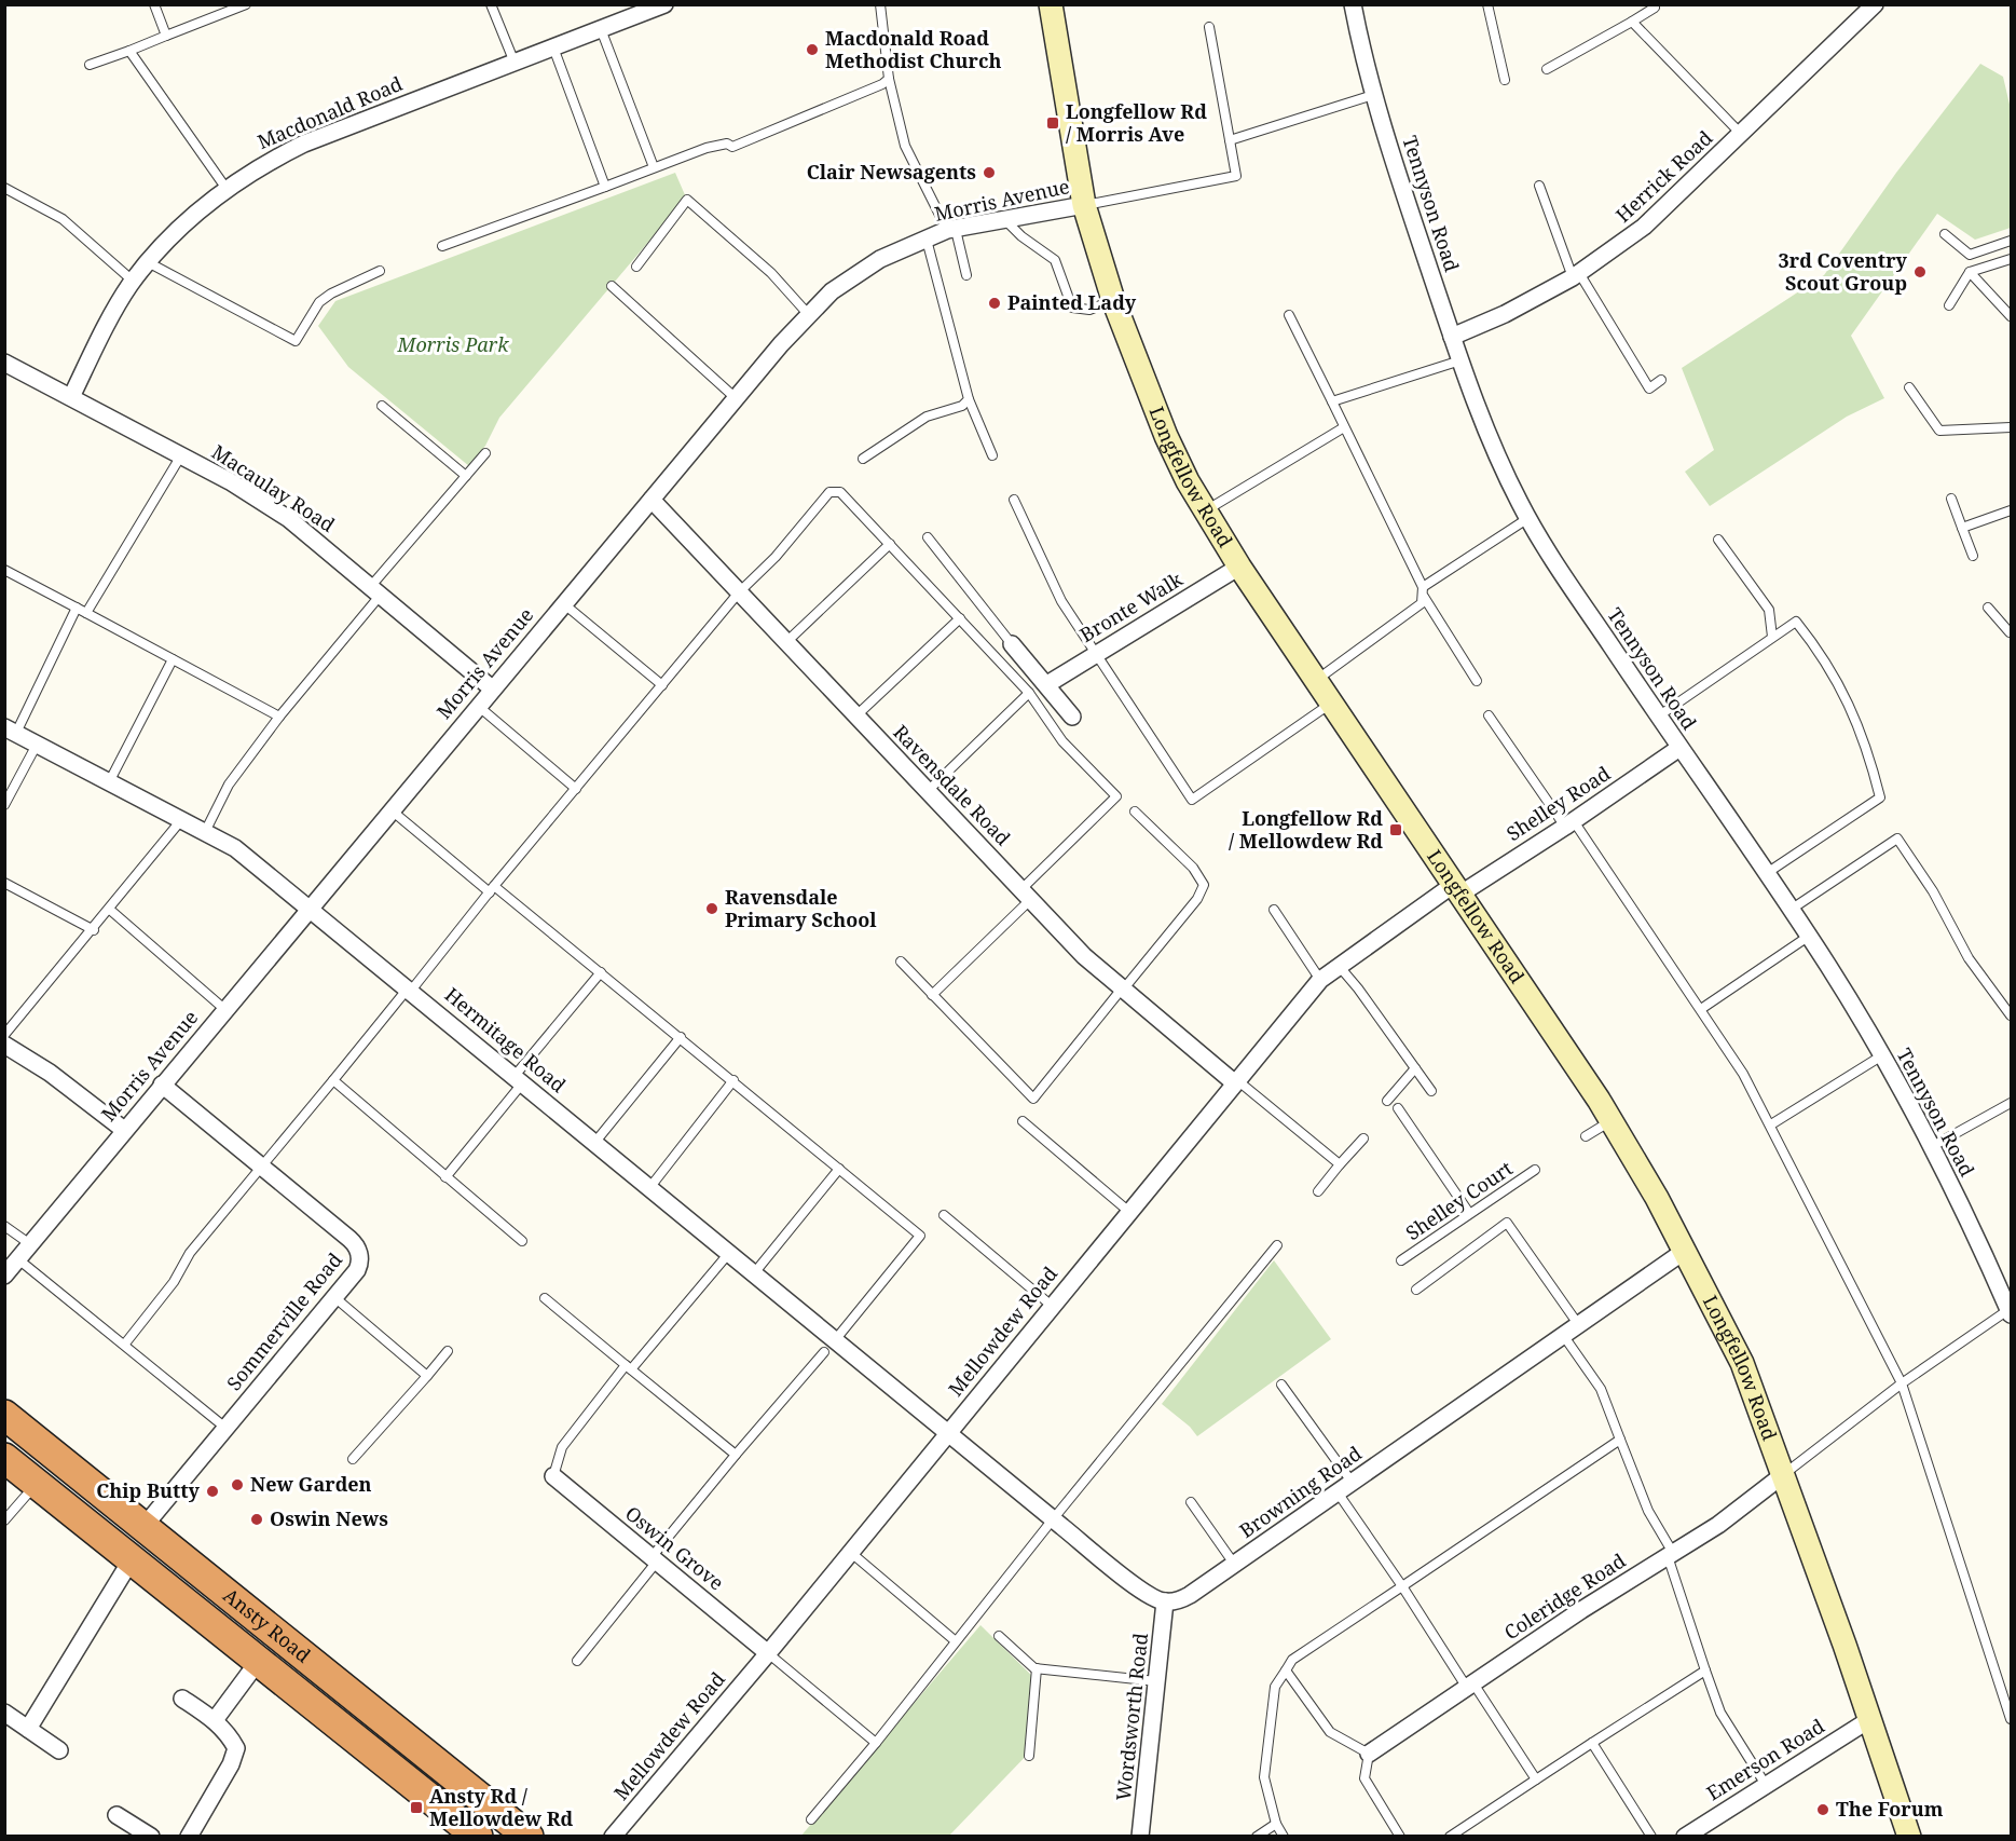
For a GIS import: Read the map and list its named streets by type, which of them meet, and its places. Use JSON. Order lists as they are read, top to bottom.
{
  "streets": {
    "highway": ["Ansty Road"],
    "street": [
      "Macdonald Road",
      "Herrick Road",
      "Morris Avenue",
      "Tennyson Road",
      "Longfellow Road",
      "Macaulay Road",
      "Bronte Walk",
      "Ravensdale Road",
      "Shelley Road",
      "Hermitage Road",
      "Sommerville Road",
      "Mellowdew Road",
      "Browning Road",
      "Oswin Grove",
      "Coleridge Road",
      "Wordsworth Road",
      "Emerson Road"
    ],
    "lane": ["Shelley Court"]
  },
  "crossings": [
    ["Macdonald Road", "Macaulay Road"],
    ["Herrick Road", "Tennyson Road"],
    ["Morris Avenue", "Longfellow Road"],
    ["Morris Avenue", "Macaulay Road"],
    ["Morris Avenue", "Ravensdale Road"],
    ["Morris Avenue", "Hermitage Road"],
    ["Morris Avenue", "Sommerville Road"],
    ["Tennyson Road", "Shelley Road"],
    ["Longfellow Road", "Bronte Walk"],
    ["Longfellow Road", "Shelley Road"],
    ["Longfellow Road", "Mellowdew Road"],
    ["Longfellow Road", "Browning Road"],
    ["Longfellow Road", "Coleridge Road"],
    ["Longfellow Road", "Emerson Road"],
    ["Ravensdale Road", "Mellowdew Road"],
    ["Shelley Road", "Mellowdew Road"],
    ["Hermitage Road", "Mellowdew Road"],
    ["Sommerville Road", "Ansty Road"],
    ["Mellowdew Road", "Oswin Grove"],
    ["Browning Road", "Wordsworth Road"]
  ],
  "parks": ["Morris Park"],
  "places": {
    "other": [
      "Macdonald Road Methodist Church",
      "Clair Newsagents",
      "3rd Coventry Scout Group",
      "Painted Lady",
      "Ravensdale Primary School",
      "New Garden",
      "Chip Butty",
      "Oswin News",
      "The Forum"
    ],
    "transit": ["Longfellow Rd / Morris Ave", "Longfellow Rd / Mellowdew Rd", "Ansty Rd / Mellowdew Rd"]
  }
}
